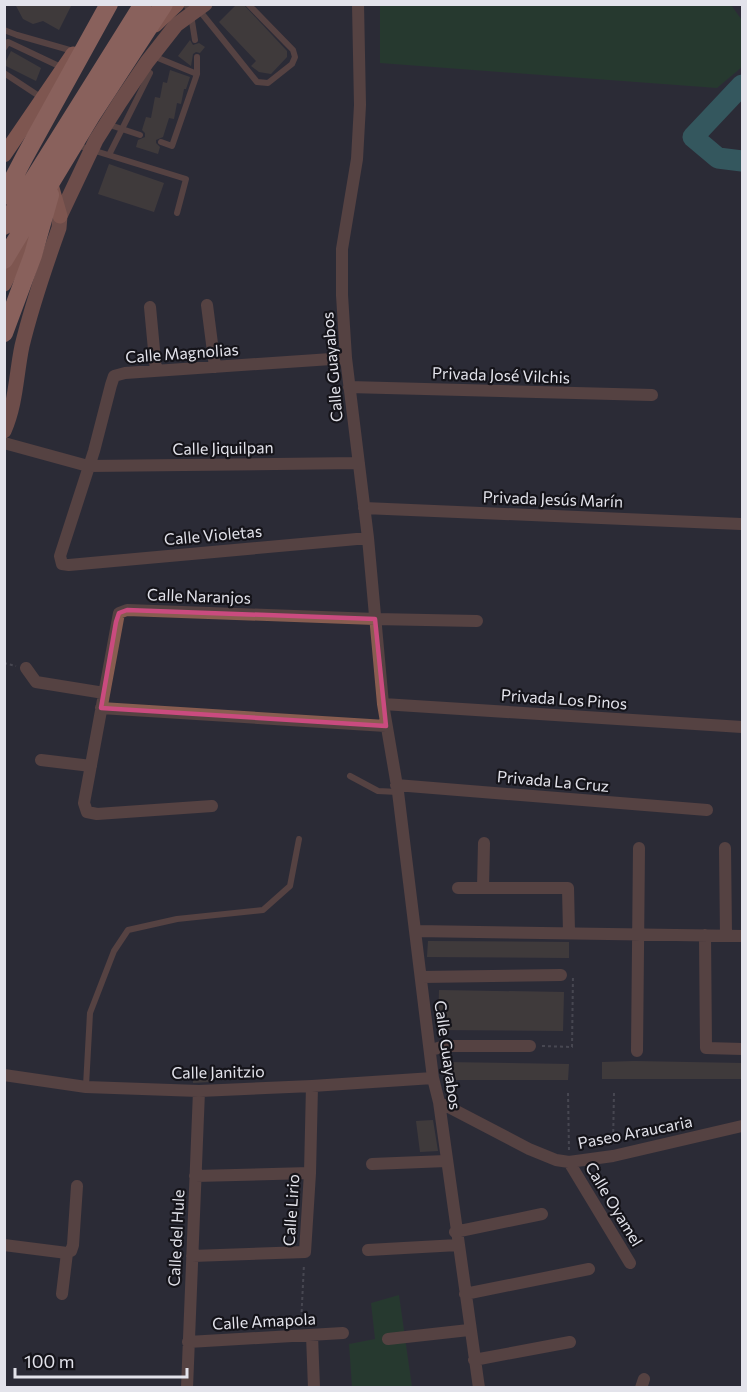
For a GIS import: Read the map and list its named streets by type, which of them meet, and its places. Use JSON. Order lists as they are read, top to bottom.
{
  "streets": {
    "street": [
      "Calle Magnolias",
      "Calle Guayabos",
      "Privada José Vilchis",
      "Calle Jiquilpan",
      "Privada Jesús Marín",
      "Calle Violetas",
      "Calle Naranjos",
      "Privada Los Pinos",
      "Privada La Cruz",
      "Calle Janitzio",
      "Paseo Araucaria",
      "Calle Oyamel",
      "Calle Lirio",
      "Calle del Hule",
      "Calle Amapola"
    ]
  },
  "crossings": [
    ["Calle Magnolias", "Calle Guayabos"],
    ["Calle Magnolias", "Calle Jiquilpan"],
    ["Calle Magnolias", "Calle Violetas"],
    ["Calle Guayabos", "Privada José Vilchis"],
    ["Calle Guayabos", "Calle Jiquilpan"],
    ["Calle Guayabos", "Privada Jesús Marín"],
    ["Calle Guayabos", "Calle Violetas"],
    ["Calle Guayabos", "Calle Naranjos"],
    ["Calle Guayabos", "Privada Los Pinos"],
    ["Calle Guayabos", "Privada La Cruz"],
    ["Calle Guayabos", "Calle Janitzio"],
    ["Calle Guayabos", "Calle Oyamel"],
    ["Calle Jiquilpan", "Calle Violetas"],
    ["Calle Janitzio", "Calle Lirio"],
    ["Calle Janitzio", "Calle del Hule"],
    ["Paseo Araucaria", "Calle Oyamel"],
    ["Calle Lirio", "Calle Amapola"],
    ["Calle del Hule", "Calle Amapola"]
  ],
  "scale_bar": "100 m"
}
